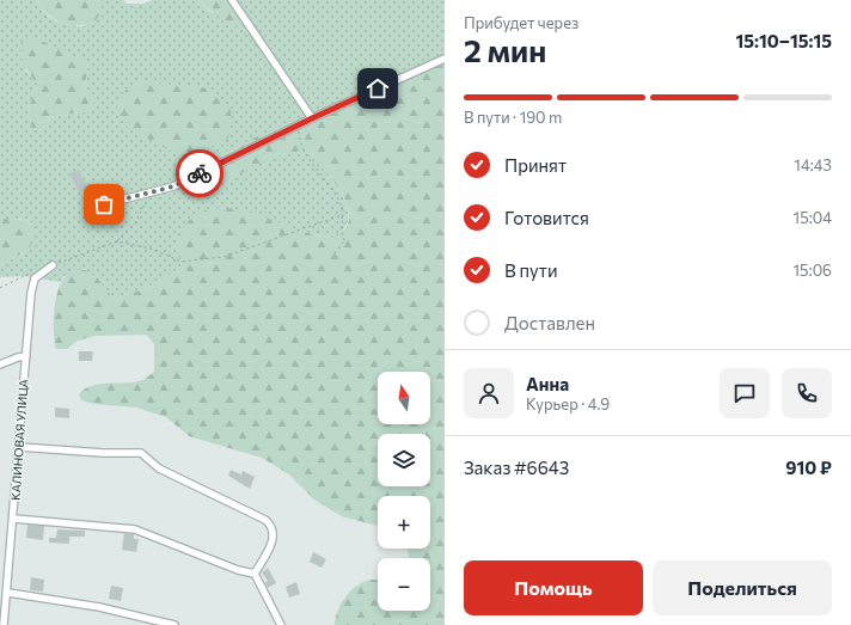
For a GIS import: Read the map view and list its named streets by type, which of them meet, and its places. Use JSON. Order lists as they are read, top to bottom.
{
  "streets": {
    "street": ["КАЛИНОВАЯ УЛИЦА"]
  },
  "north": "top",
  "page": {
    "heading": ["2 мин", "Прибудет через", "15:10–15:15"],
    "panel": [
      "Анна",
      "Курьер · 4.9",
      "Заказ #6643",
      "910 ₽"
    ],
    "bar": "В пути · 190 m",
    "list": [
      ["Принят", "14:43"],
      ["Готовится", "15:04"],
      ["В пути", "15:06"],
      "Доставлен"
    ],
    "map_buttons": ["+", "−"],
    "buttons": ["Помощь", "Поделиться"]
  }
}
